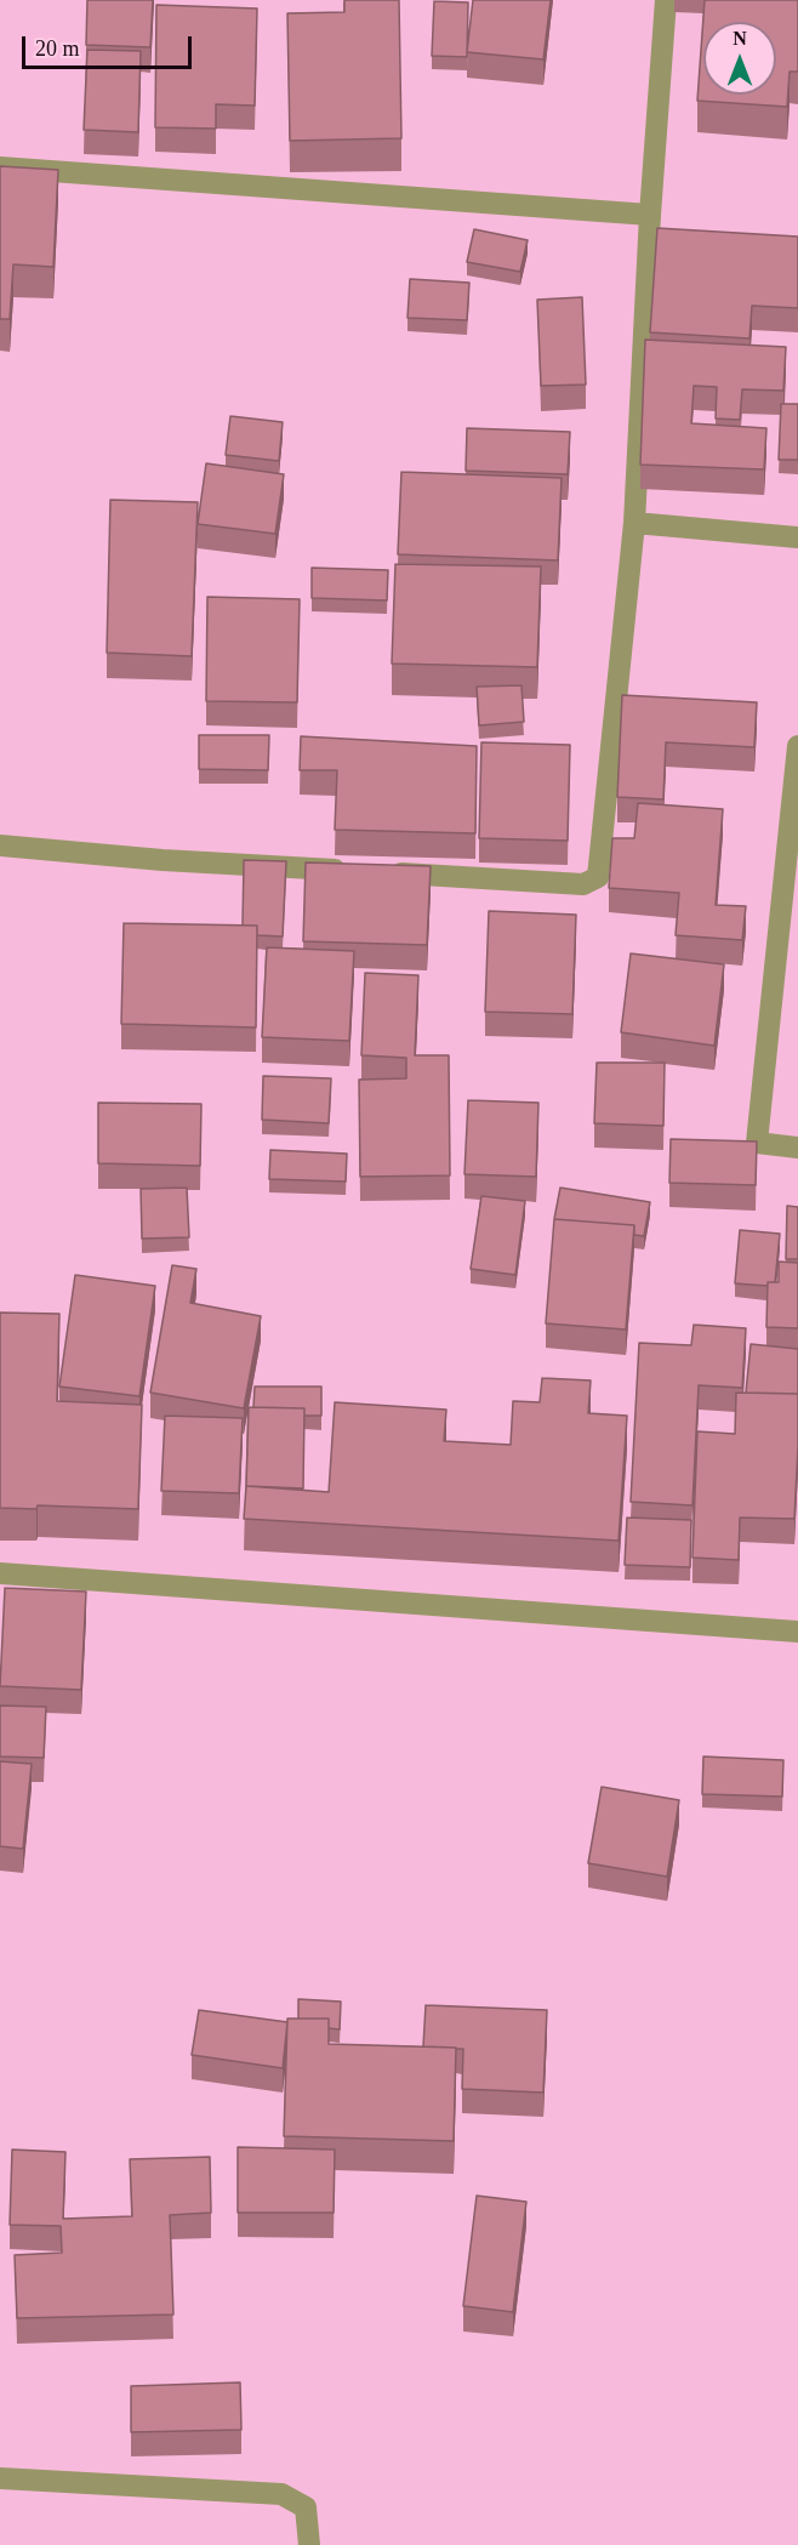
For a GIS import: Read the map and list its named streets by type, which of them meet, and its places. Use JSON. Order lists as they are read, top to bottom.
{
  "scale_bar": "20 m",
  "north": "top"
}
